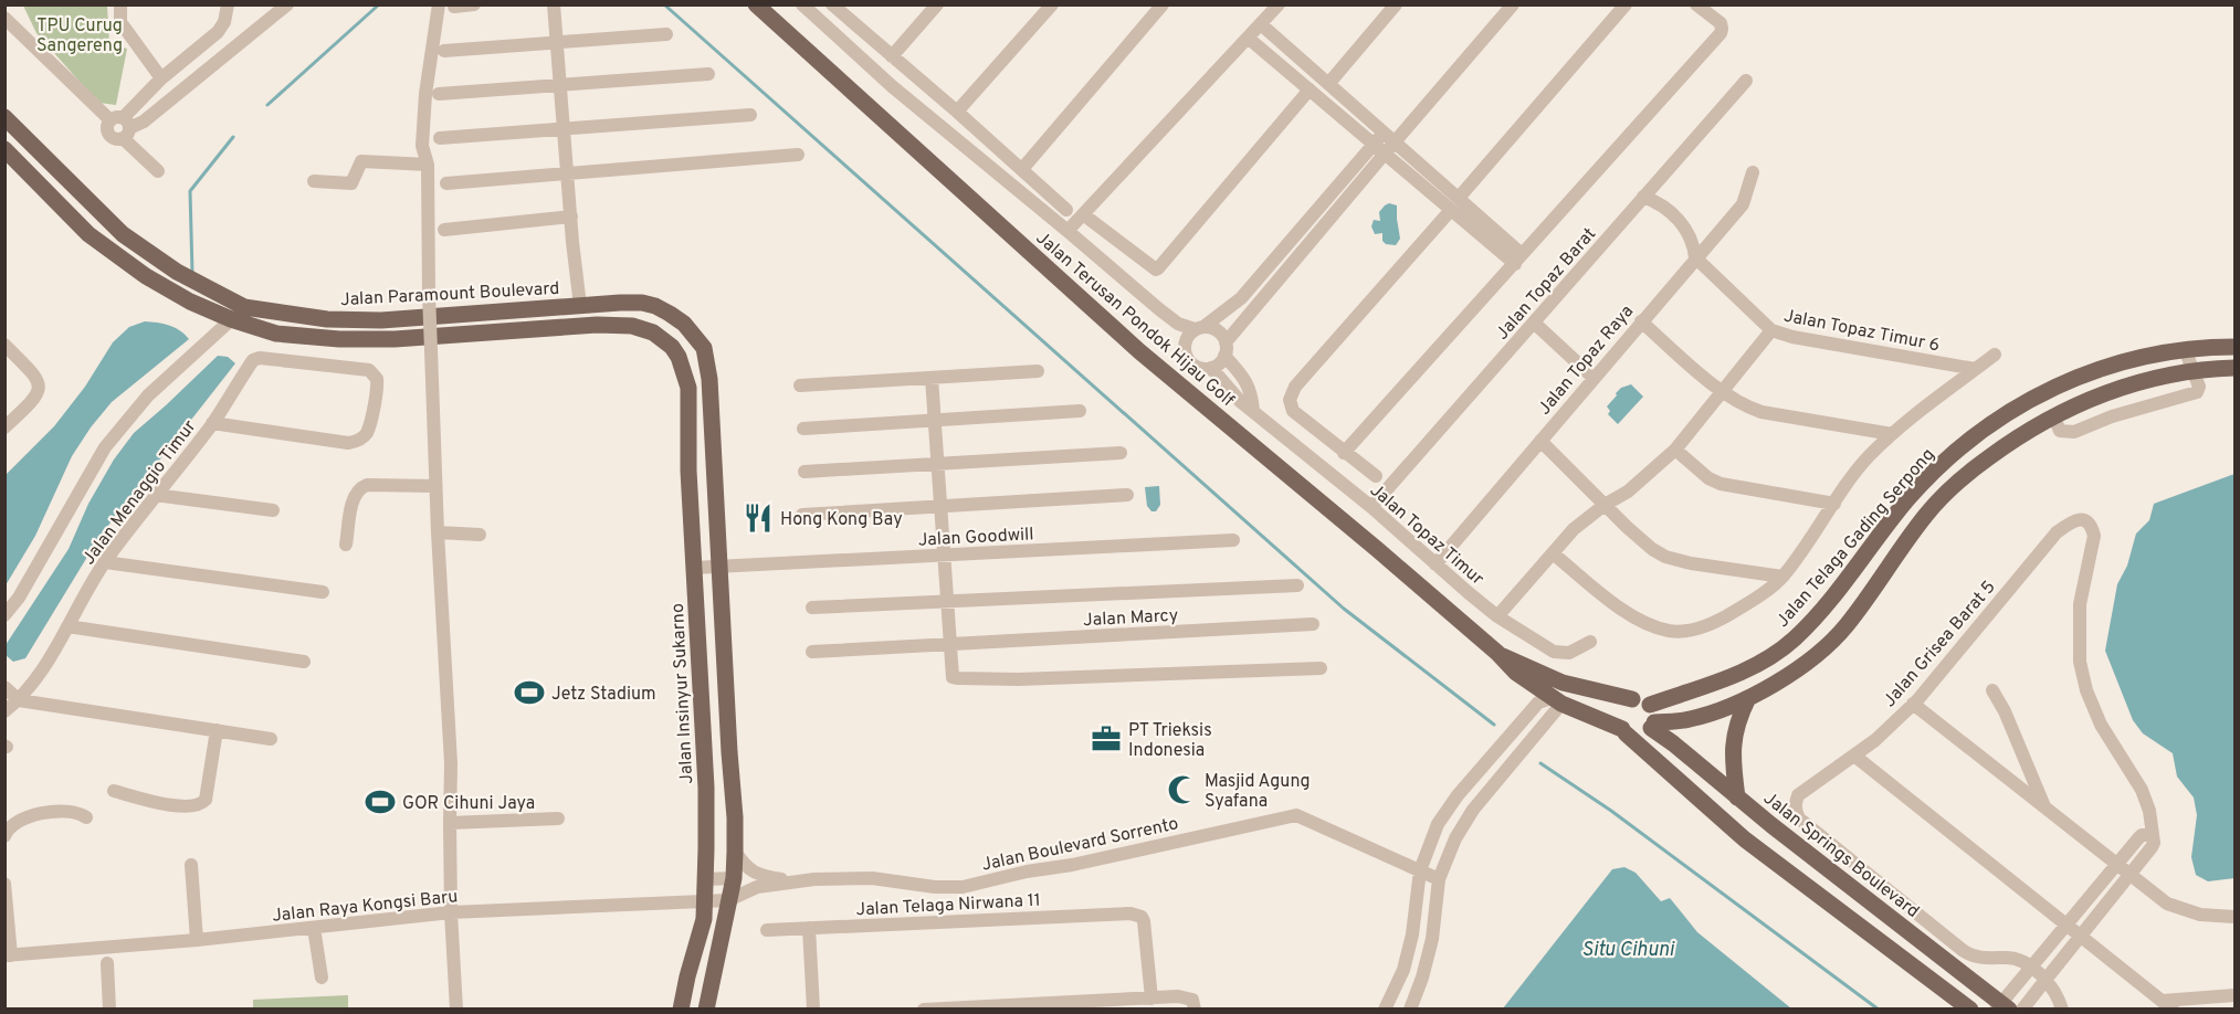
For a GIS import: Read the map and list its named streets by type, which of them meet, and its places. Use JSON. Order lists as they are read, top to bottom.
{
  "streets": {
    "main road": [
      "Jalan Paramount Boulevard",
      "Jalan Terusan Pondok Hijau Golf",
      "Jalan Telaga Gading Serpong",
      "Jalan Insinyur Sukarno",
      "Jalan Springs Boulevard"
    ],
    "street": [
      "Jalan Topaz Barat",
      "Jalan Topaz Timur 6",
      "Jalan Topaz Raya",
      "Jalan Menaggio Timur",
      "Jalan Topaz Timur",
      "Jalan Goodwill",
      "Jalan Marcy",
      "Jalan Grisea Barat 5",
      "Jalan Boulevard Sorrento",
      "Jalan Telaga Nirwana 11",
      "Jalan Raya Kongsi Baru"
    ]
  },
  "crossings": [
    ["Jalan Topaz Barat", "Jalan Topaz Timur 6"],
    ["Jalan Topaz Barat", "Jalan Topaz Timur"],
    ["Jalan Paramount Boulevard", "Jalan Goodwill"],
    ["Jalan Terusan Pondok Hijau Golf", "Jalan Telaga Gading Serpong"],
    ["Jalan Terusan Pondok Hijau Golf", "Jalan Springs Boulevard"],
    ["Jalan Topaz Timur 6", "Jalan Topaz Raya"],
    ["Jalan Topaz Raya", "Jalan Topaz Timur"],
    ["Jalan Goodwill", "Jalan Insinyur Sukarno"],
    ["Jalan Telaga Gading Serpong", "Jalan Springs Boulevard"],
    ["Jalan Insinyur Sukarno", "Jalan Raya Kongsi Baru"],
    ["Jalan Boulevard Sorrento", "Jalan Raya Kongsi Baru"]
  ],
  "water": ["Situ Cihuni"],
  "parks": ["TPU Curug Sangereng"],
  "places": {
    "restaurant": ["Hong Kong Bay"],
    "sports": ["Jetz Stadium", "GOR Cihuni Jaya"],
    "office": ["PT Trieksis Indonesia"],
    "mosque": ["Masjid Agung Syafana"]
  }
}
